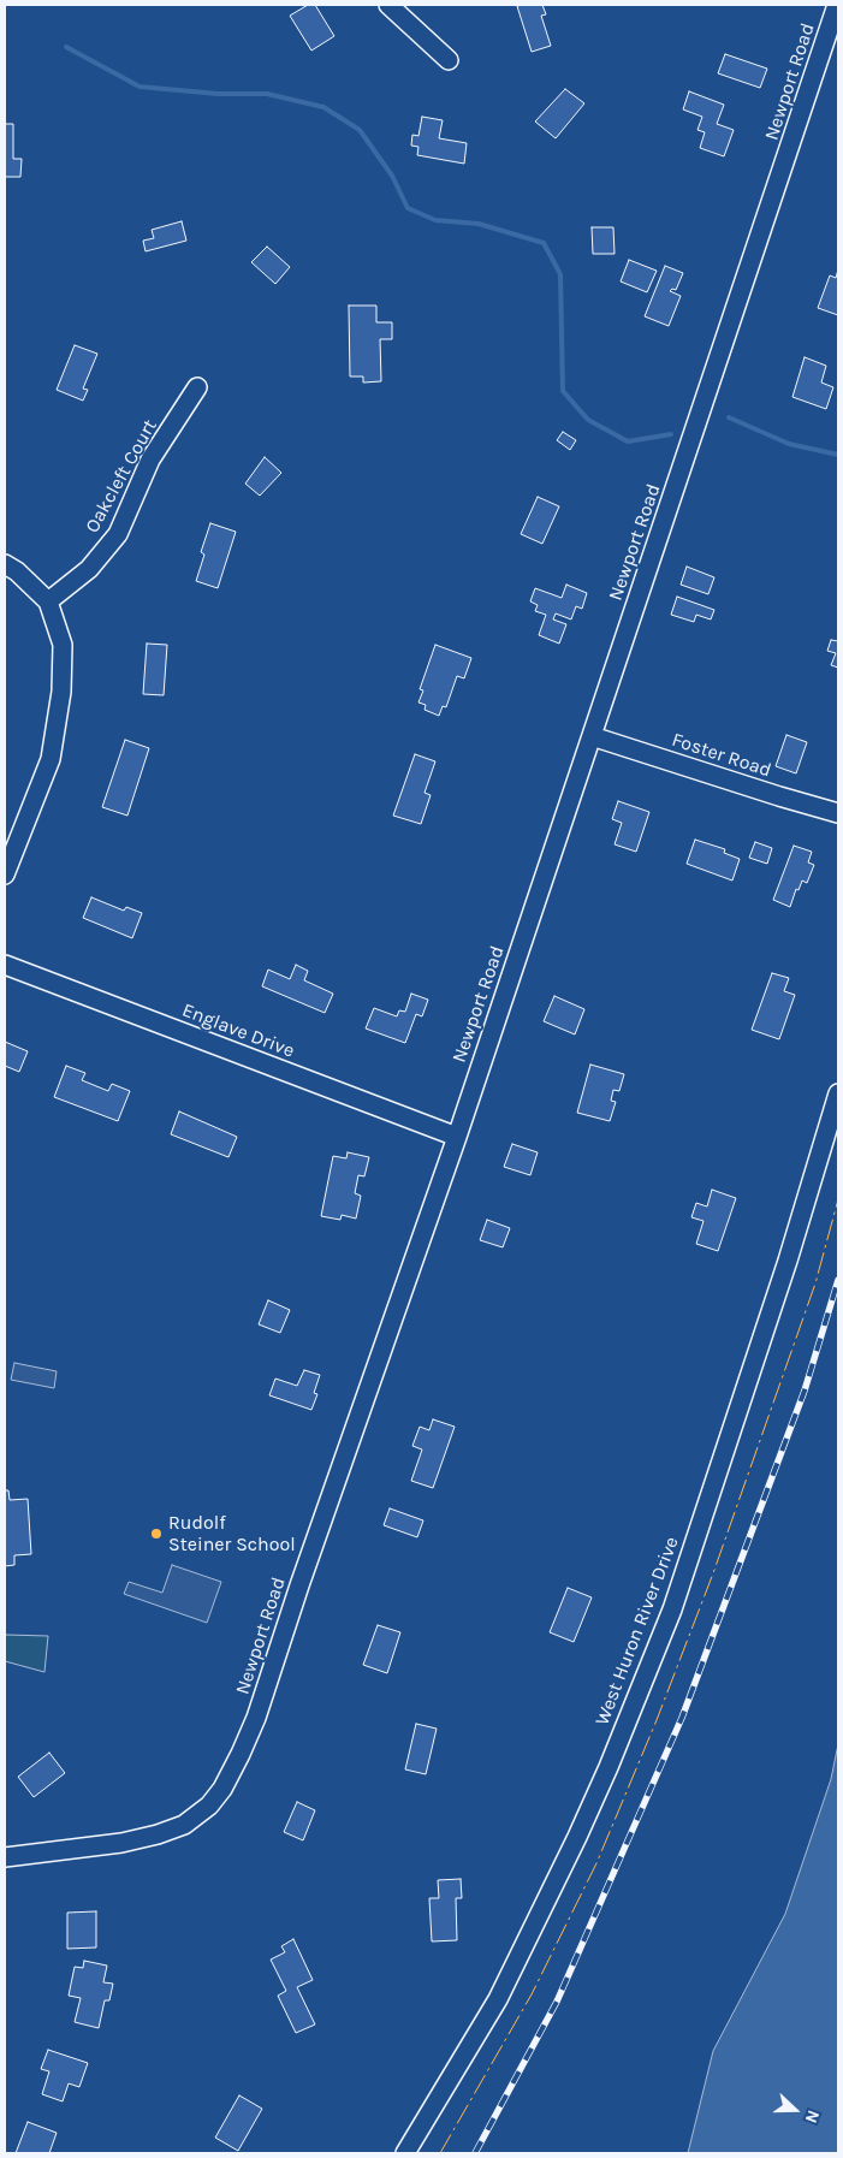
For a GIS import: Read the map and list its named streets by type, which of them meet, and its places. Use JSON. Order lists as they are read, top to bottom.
{
  "streets": {
    "street": [
      "Newport Road",
      "Oakcleft Court",
      "Foster Road",
      "Englave Drive",
      "West Huron River Drive"
    ]
  },
  "crossings": [
    ["Newport Road", "Foster Road"],
    ["Newport Road", "Englave Drive"]
  ],
  "places": ["Rudolf Steiner School"],
  "north": "right"
}
